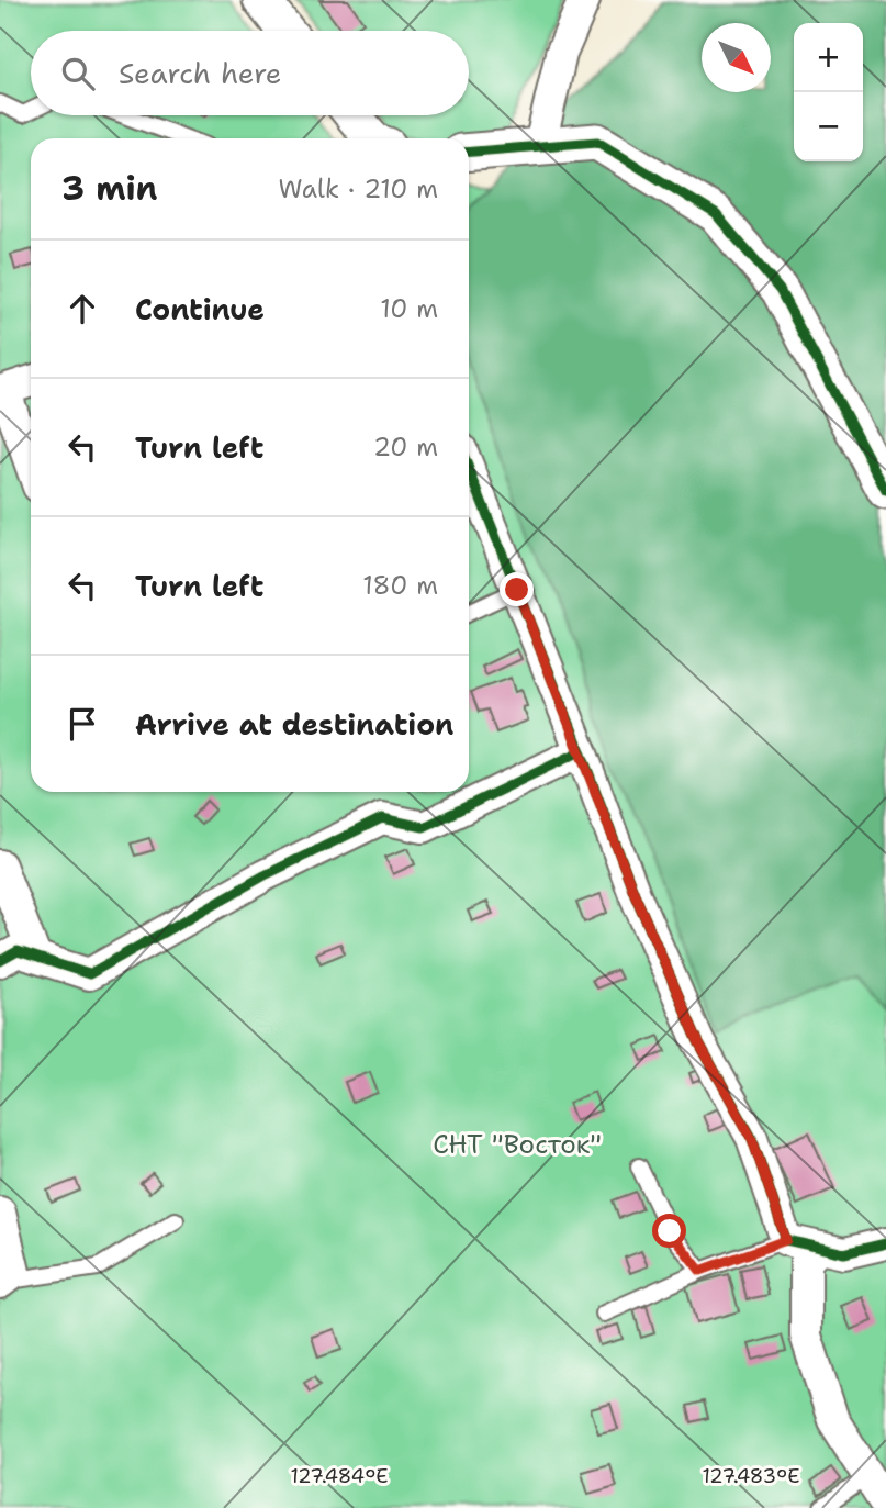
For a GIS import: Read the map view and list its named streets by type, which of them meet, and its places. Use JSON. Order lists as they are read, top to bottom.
{
  "parks": ["СНТ \"Восток\""],
  "north": "bottom right",
  "page": {
    "map_buttons": ["+", "−"],
    "search": "Search here",
    "heading": ["3 min", "Walk · 210 m"],
    "list": [
      ["Continue", "10 m"],
      ["Turn left", "20 m"],
      ["Turn left", "180 m"],
      "Arrive at destination"
    ]
  },
  "coordinates": ["127.484°E", "127.483°E"]
}
